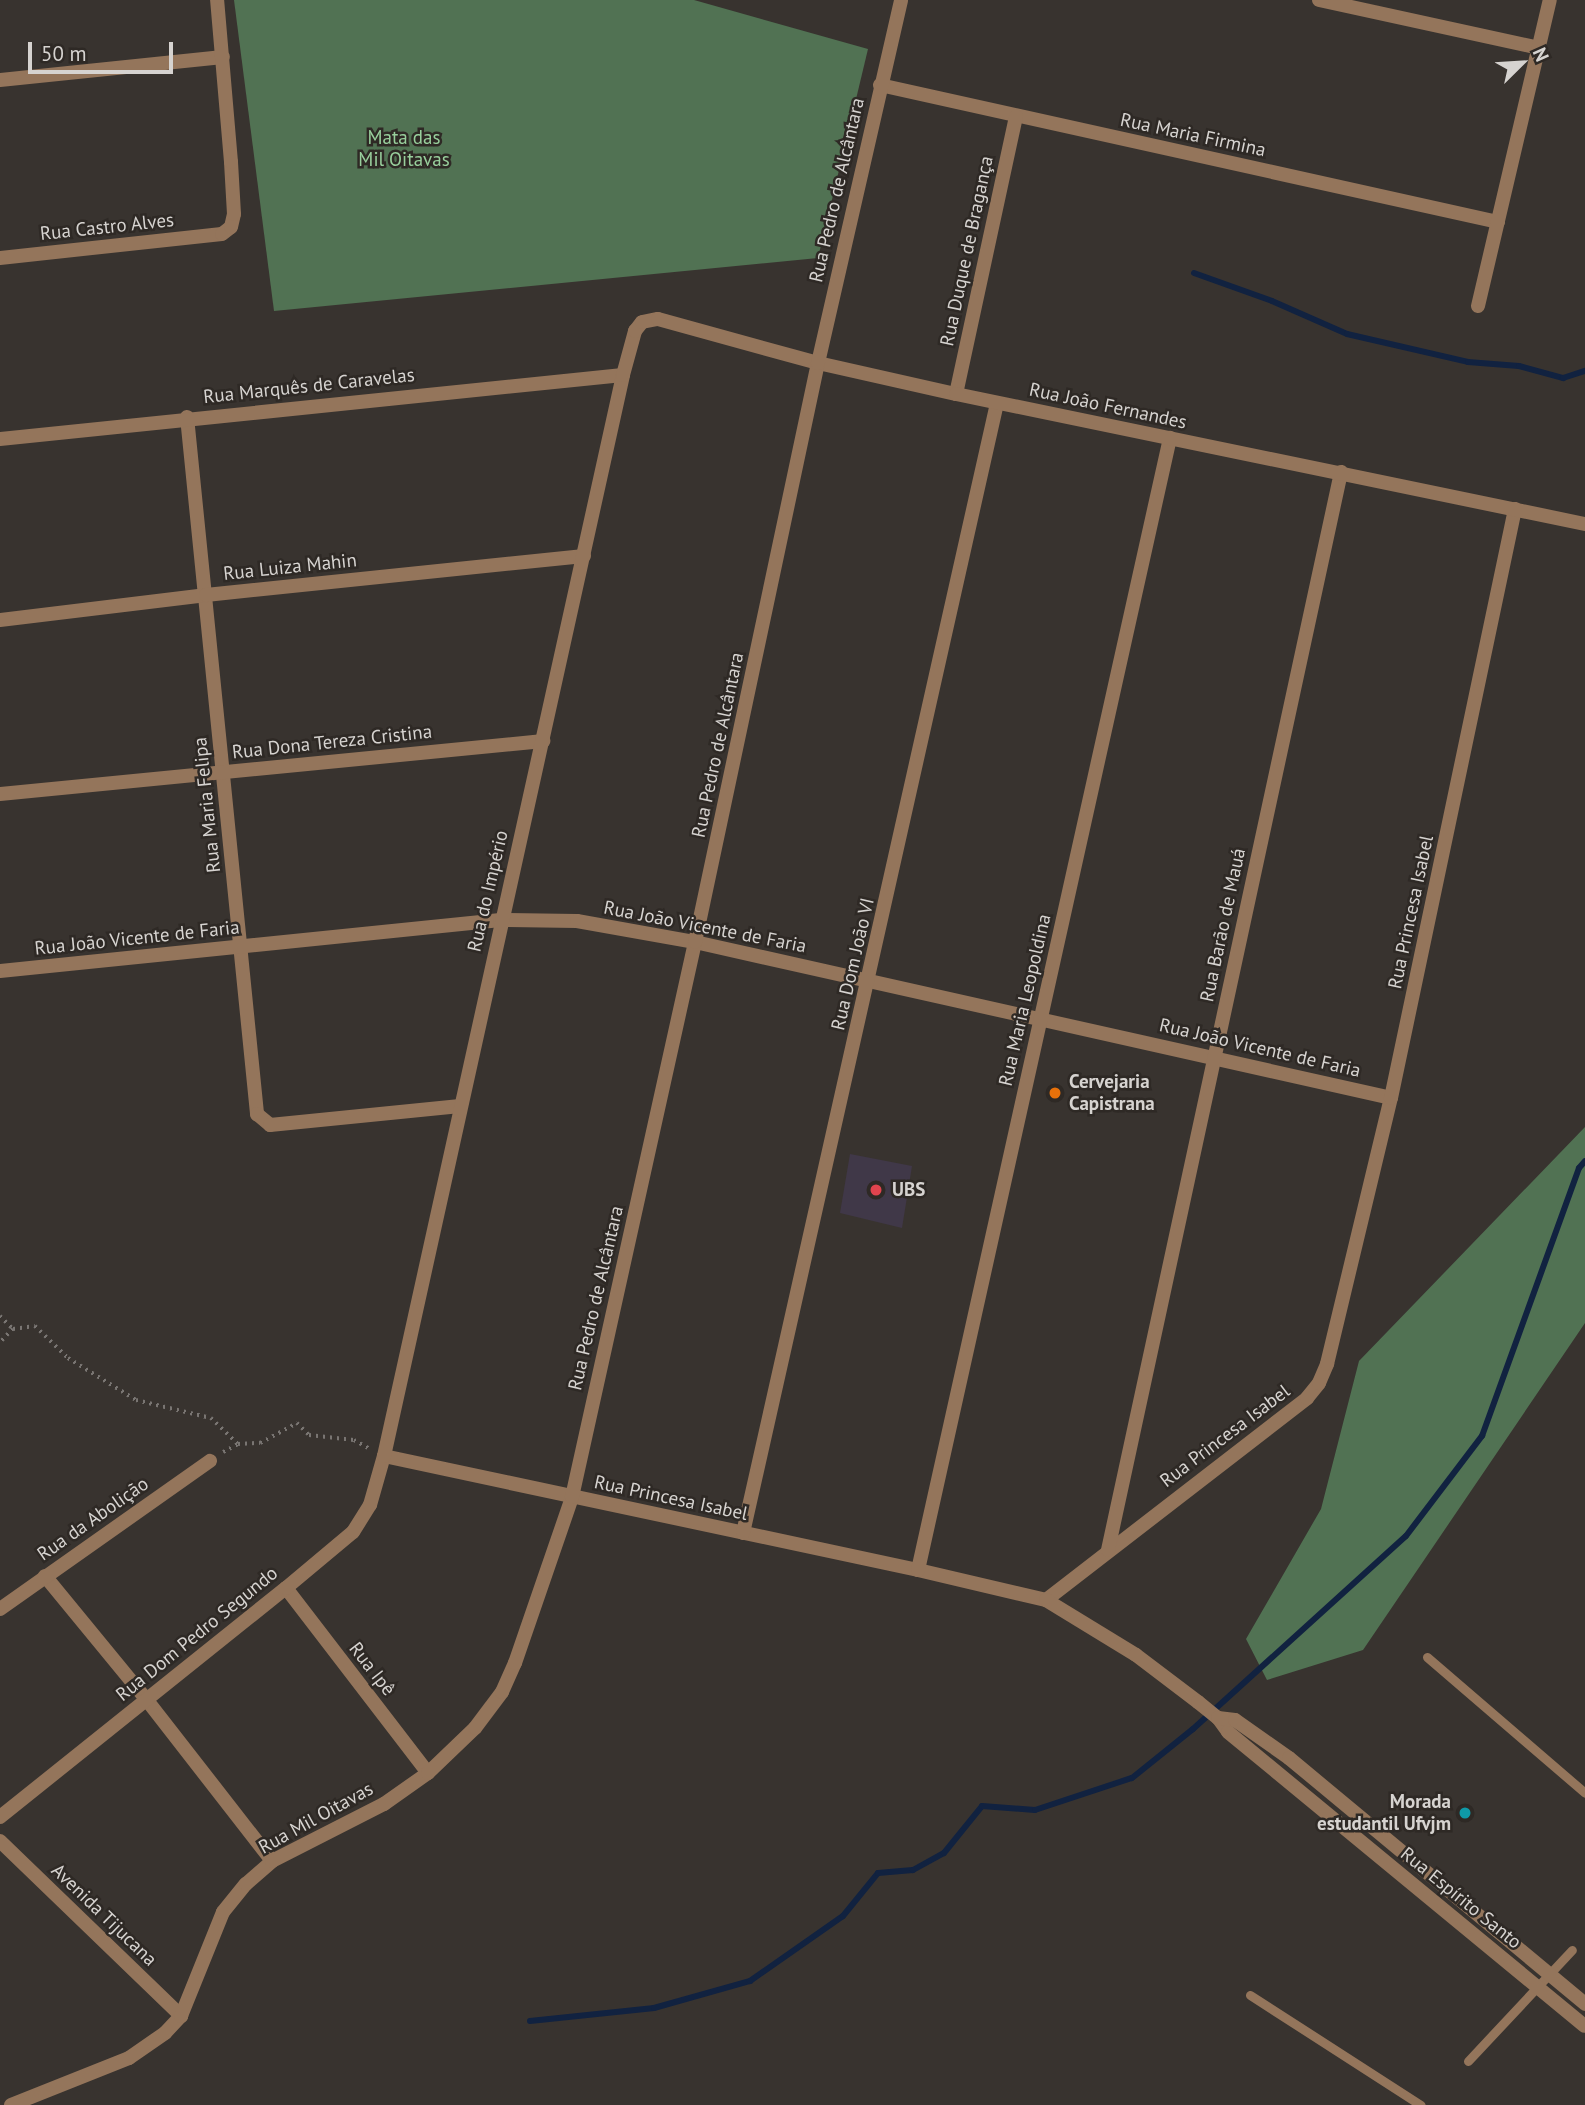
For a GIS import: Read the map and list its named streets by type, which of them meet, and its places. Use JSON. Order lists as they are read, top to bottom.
{
  "streets": {
    "street": [
      "Rua Maria Firmina",
      "Rua Pedro de Alcântara",
      "Rua Castro Alves",
      "Rua Duque de Bragança",
      "Rua Marquês de Caravelas",
      "Rua João Fernandes",
      "Rua Luiza Mahin",
      "Rua Dona Tereza Cristina",
      "Rua Maria Felipa",
      "Rua do Império",
      "Rua Princesa Isabel",
      "Rua Barão de Mauá",
      "Rua João Vicente de Faria",
      "Rua Dom João VI",
      "Rua Maria Leopoldina",
      "Rua da Abolição",
      "Rua Dom Pedro Segundo",
      "Rua Ipê",
      "Rua Mil Oitavas",
      "Rua Espírito Santo",
      "Avenida Tijucana"
    ]
  },
  "crossings": [
    ["Rua Maria Firmina", "Rua Pedro de Alcântara"],
    ["Rua Maria Firmina", "Rua Duque de Bragança"],
    ["Rua Pedro de Alcântara", "Rua João Fernandes"],
    ["Rua Pedro de Alcântara", "Rua Princesa Isabel"],
    ["Rua Pedro de Alcântara", "Rua João Vicente de Faria"],
    ["Rua Pedro de Alcântara", "Rua Mil Oitavas"],
    ["Rua Duque de Bragança", "Rua João Fernandes"],
    ["Rua Marquês de Caravelas", "Rua Maria Felipa"],
    ["Rua Marquês de Caravelas", "Rua do Império"],
    ["Rua João Fernandes", "Rua do Império"],
    ["Rua João Fernandes", "Rua Princesa Isabel"],
    ["Rua João Fernandes", "Rua Barão de Mauá"],
    ["Rua João Fernandes", "Rua Dom João VI"],
    ["Rua João Fernandes", "Rua Maria Leopoldina"],
    ["Rua Luiza Mahin", "Rua Maria Felipa"],
    ["Rua Luiza Mahin", "Rua do Império"],
    ["Rua Dona Tereza Cristina", "Rua Maria Felipa"],
    ["Rua Dona Tereza Cristina", "Rua do Império"],
    ["Rua Maria Felipa", "Rua do Império"],
    ["Rua Maria Felipa", "Rua João Vicente de Faria"],
    ["Rua do Império", "Rua Princesa Isabel"],
    ["Rua do Império", "Rua João Vicente de Faria"],
    ["Rua do Império", "Rua Dom Pedro Segundo"],
    ["Rua Princesa Isabel", "Rua Barão de Mauá"],
    ["Rua Princesa Isabel", "Rua João Vicente de Faria"],
    ["Rua Princesa Isabel", "Rua Dom João VI"],
    ["Rua Princesa Isabel", "Rua Maria Leopoldina"],
    ["Rua Princesa Isabel", "Rua Dom Pedro Segundo"],
    ["Rua Princesa Isabel", "Rua Mil Oitavas"],
    ["Rua Princesa Isabel", "Rua Espírito Santo"],
    ["Rua Barão de Mauá", "Rua João Vicente de Faria"],
    ["Rua João Vicente de Faria", "Rua Dom João VI"],
    ["Rua João Vicente de Faria", "Rua Maria Leopoldina"],
    ["Rua Dom Pedro Segundo", "Rua Ipê"],
    ["Rua Ipê", "Rua Mil Oitavas"],
    ["Rua Mil Oitavas", "Avenida Tijucana"]
  ],
  "parks": ["Mata das Mil Oitavas"],
  "places": ["Cervejaria Capistrana", "UBS", "Morada estudantil Ufvjm"],
  "scale_bar": "50 m",
  "north": "top right"
}
